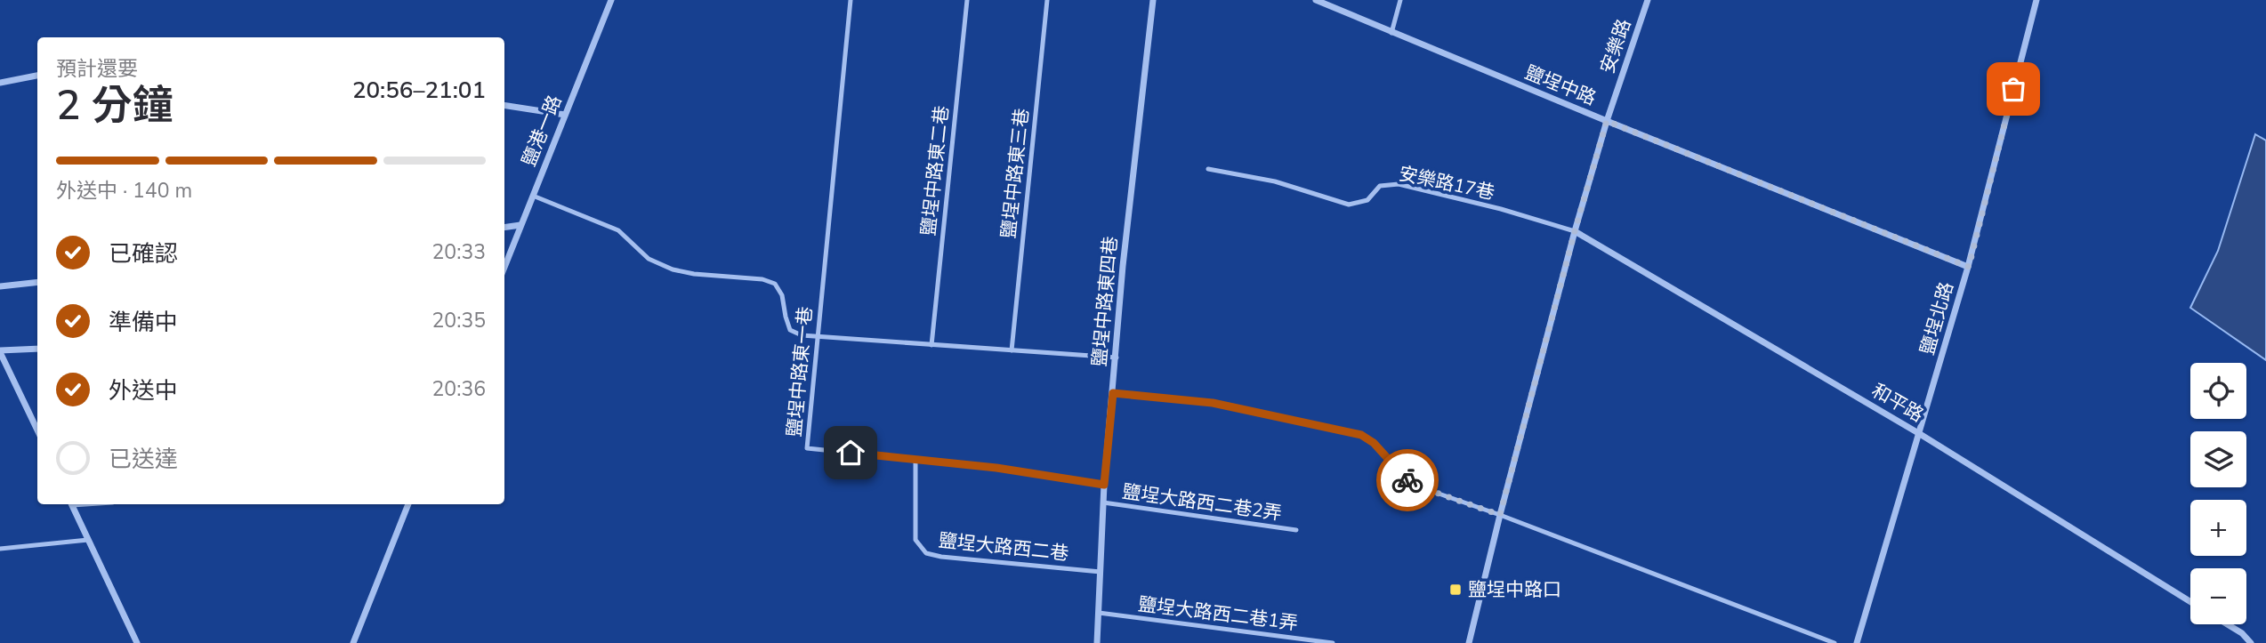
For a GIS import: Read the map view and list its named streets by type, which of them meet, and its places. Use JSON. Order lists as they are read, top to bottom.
{
  "streets": {
    "street": [
      "安樂路",
      "鹽埕中路",
      "鹽港一路",
      "鹽埕中路東四巷",
      "鹽埕北路",
      "和平路"
    ],
    "lane": [
      "鹽埕中路東二巷",
      "鹽埕中路東三巷",
      "安樂路17巷",
      "鹽埕中路東一巷",
      "鹽埕大路西二巷2弄",
      "鹽埕大路西二巷",
      "鹽埕大路西二巷1弄"
    ]
  },
  "crossings": [
    ["安樂路", "鹽埕中路"],
    ["安樂路", "安樂路17巷"],
    ["安樂路", "和平路"],
    ["鹽埕中路", "鹽埕北路"],
    ["安樂路17巷", "和平路"],
    ["鹽埕中路東四巷", "鹽埕中路東一巷"],
    ["鹽埕中路東四巷", "鹽埕大路西二巷2弄"],
    ["鹽埕中路東四巷", "鹽埕大路西二巷"],
    ["鹽埕中路東四巷", "鹽埕大路西二巷1弄"],
    ["鹽埕北路", "和平路"],
    ["鹽埕中路東一巷", "鹽埕大路西二巷"]
  ],
  "places": {
    "transit": ["鹽埕中路口"]
  },
  "page": {
    "heading": ["2 分鐘", "預計還要", "20:56–21:01"],
    "bar": "外送中 · 140 m",
    "list": [
      ["已確認", "20:33"],
      ["準備中", "20:35"],
      ["外送中", "20:36"],
      "已送達"
    ],
    "map_buttons": ["+", "−"]
  }
}
